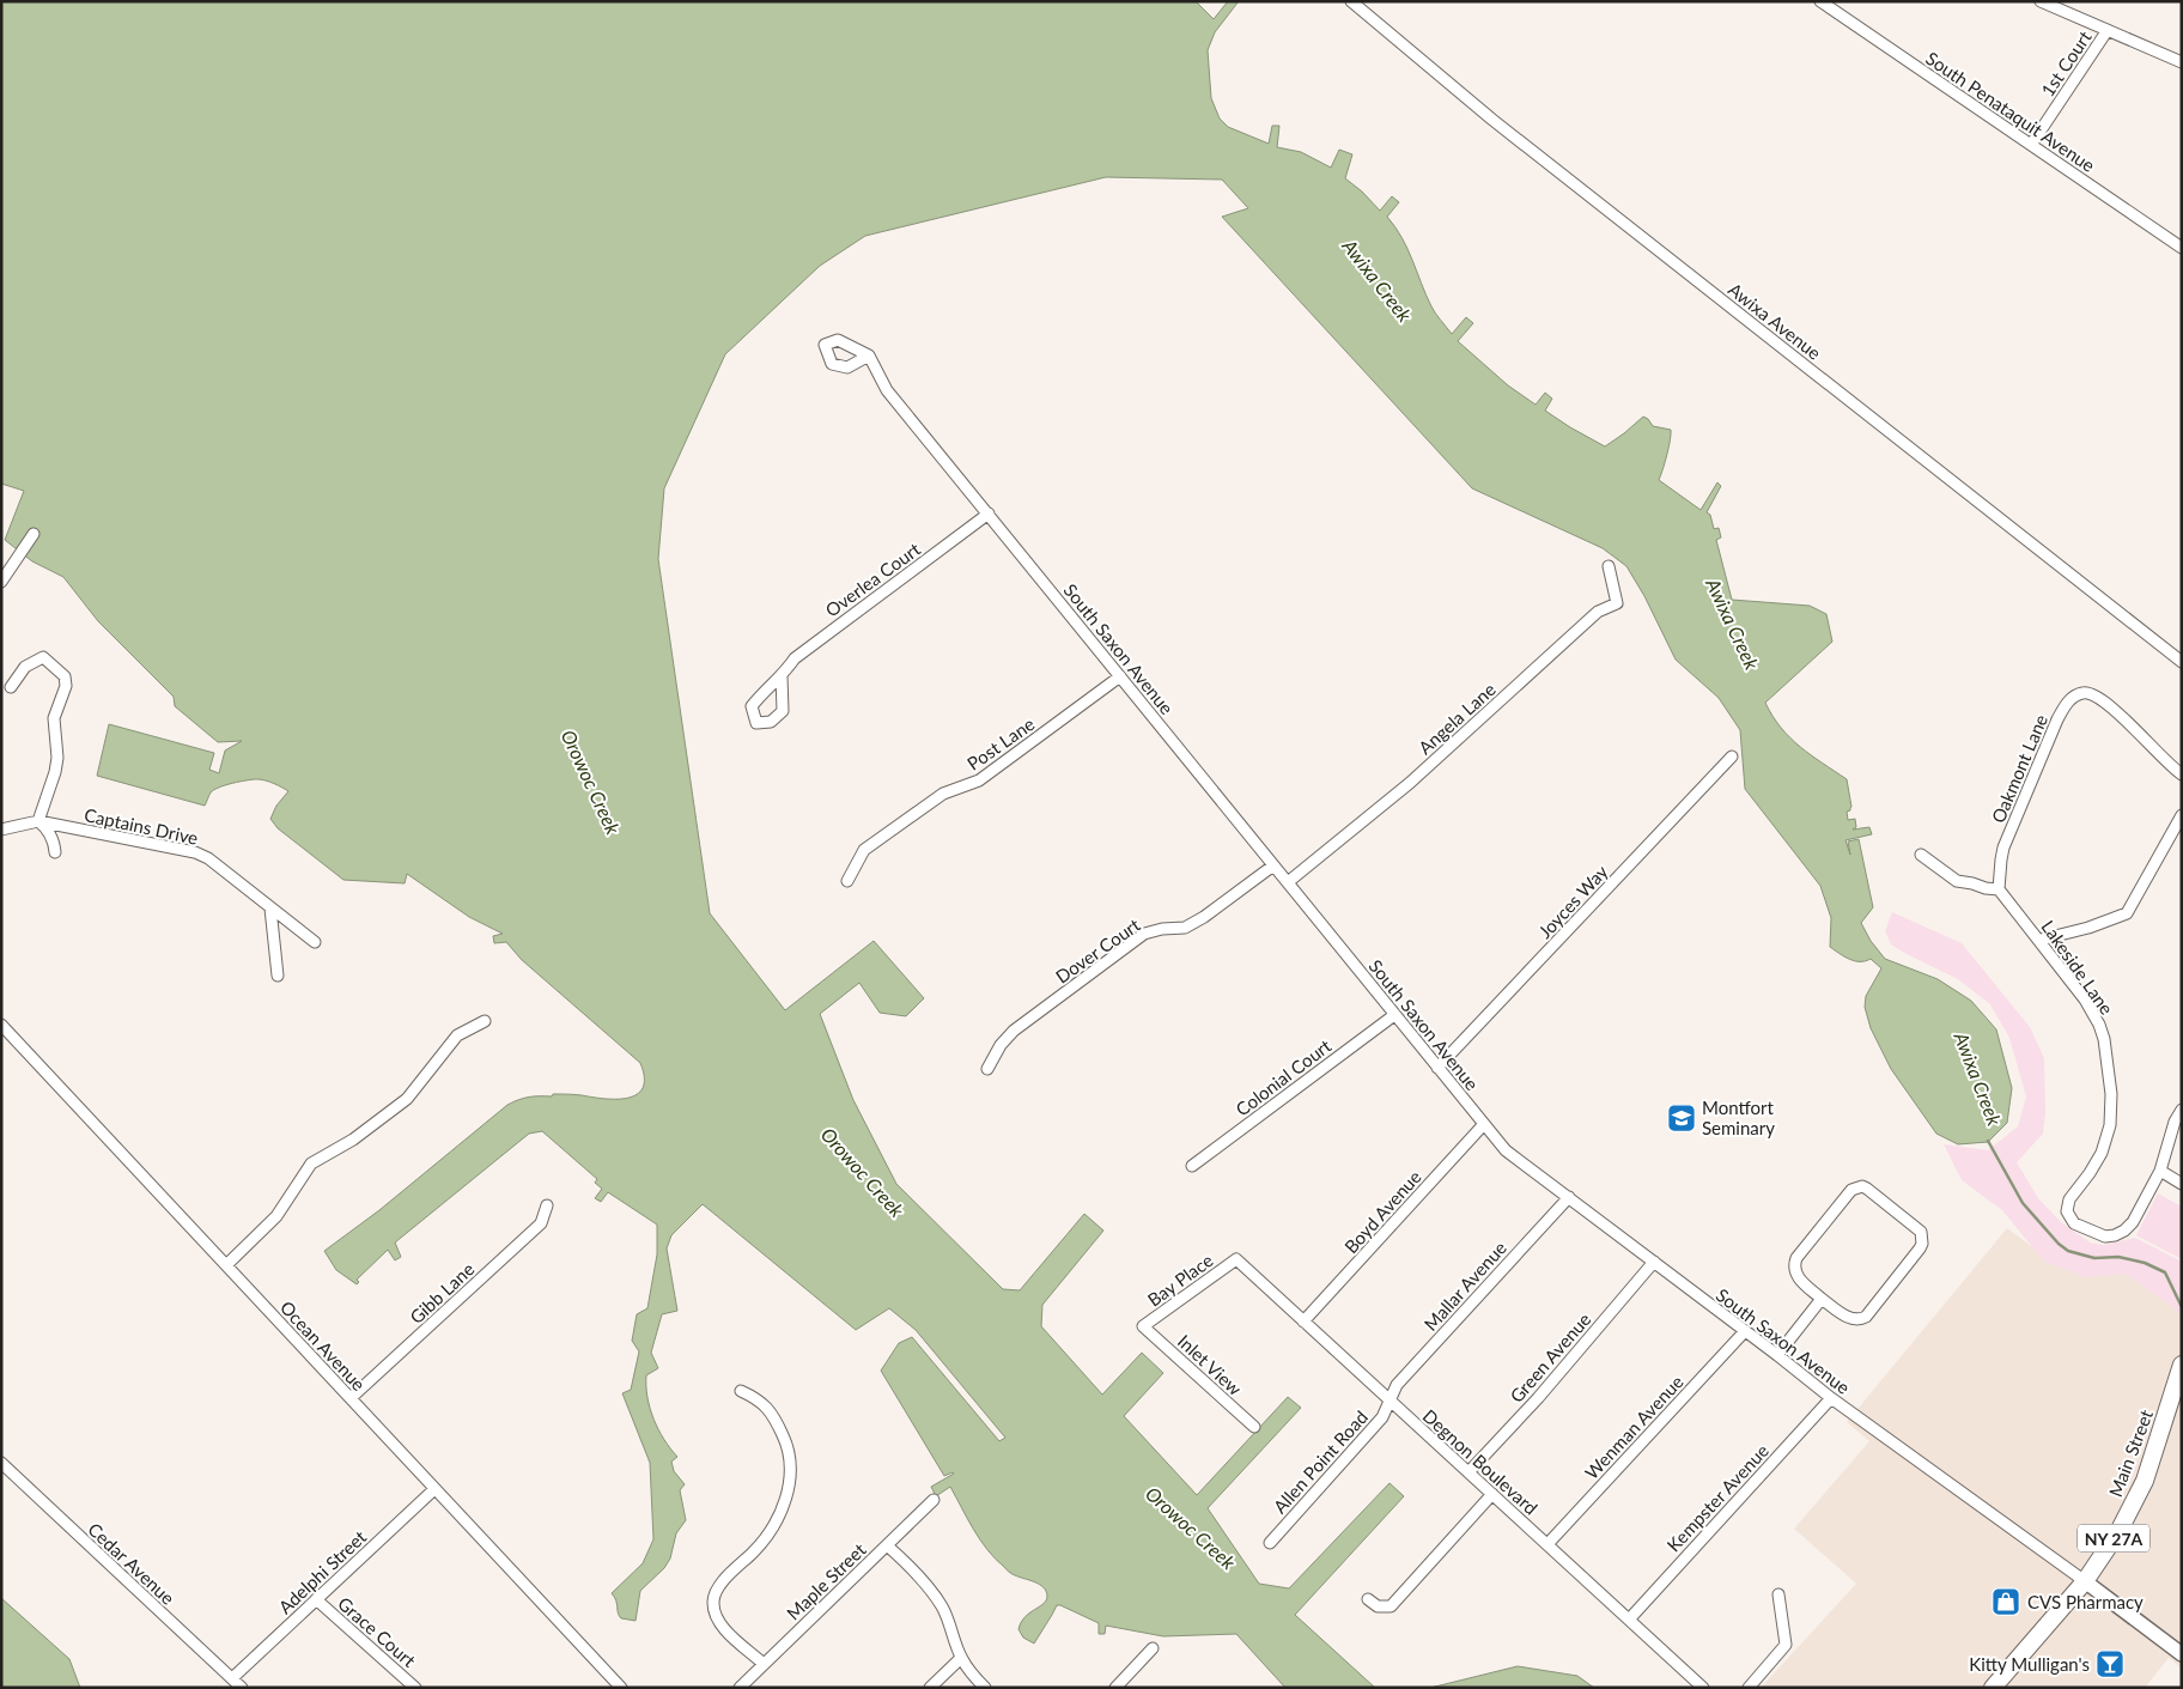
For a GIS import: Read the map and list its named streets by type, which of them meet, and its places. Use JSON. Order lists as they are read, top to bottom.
{
  "streets": {
    "main road": ["Main Street", "NY 27A"],
    "street": [
      "1st Court",
      "South Penataquit Avenue",
      "Awixa Avenue",
      "Overlea Court",
      "South Saxon Avenue",
      "Angela Lane",
      "Post Lane",
      "Oakmont Lane",
      "Captains Drive",
      "Joyces Way",
      "Dover Court",
      "Lakeside Lane",
      "Colonial Court",
      "Boyd Avenue",
      "Bay Place",
      "Mallar Avenue",
      "Gibb Lane",
      "Ocean Avenue",
      "Green Avenue",
      "Inlet View",
      "Wenman Avenue",
      "Allen Point Road",
      "Degnon Boulevard",
      "Kempster Avenue",
      "Cedar Avenue",
      "Adelphi Street",
      "Maple Street",
      "Grace Court"
    ]
  },
  "crossings": [
    ["1st Court", "South Penataquit Avenue"],
    ["Overlea Court", "South Saxon Avenue"],
    ["South Saxon Avenue", "Angela Lane"],
    ["South Saxon Avenue", "Post Lane"],
    ["South Saxon Avenue", "Joyces Way"],
    ["South Saxon Avenue", "Dover Court"],
    ["South Saxon Avenue", "Colonial Court"],
    ["South Saxon Avenue", "Boyd Avenue"],
    ["South Saxon Avenue", "Mallar Avenue"],
    ["South Saxon Avenue", "Green Avenue"],
    ["South Saxon Avenue", "Wenman Avenue"],
    ["South Saxon Avenue", "Main Street"],
    ["South Saxon Avenue", "Kempster Avenue"],
    ["Oakmont Lane", "Lakeside Lane"],
    ["Boyd Avenue", "Degnon Boulevard"],
    ["Bay Place", "Inlet View"],
    ["Bay Place", "Degnon Boulevard"],
    ["Mallar Avenue", "Allen Point Road"],
    ["Mallar Avenue", "Degnon Boulevard"],
    ["Gibb Lane", "Ocean Avenue"],
    ["Ocean Avenue", "Adelphi Street"],
    ["Green Avenue", "Degnon Boulevard"],
    ["Wenman Avenue", "Degnon Boulevard"],
    ["Allen Point Road", "Degnon Boulevard"],
    ["Degnon Boulevard", "Kempster Avenue"],
    ["Cedar Avenue", "Adelphi Street"],
    ["Adelphi Street", "Grace Court"]
  ],
  "water": ["Awixa Creek", "Orowoc Creek"],
  "places": {
    "school or university": ["Montfort Seminary"],
    "shop": ["CVS Pharmacy"],
    "bar": ["Kitty Mulligan's"]
  }
}
